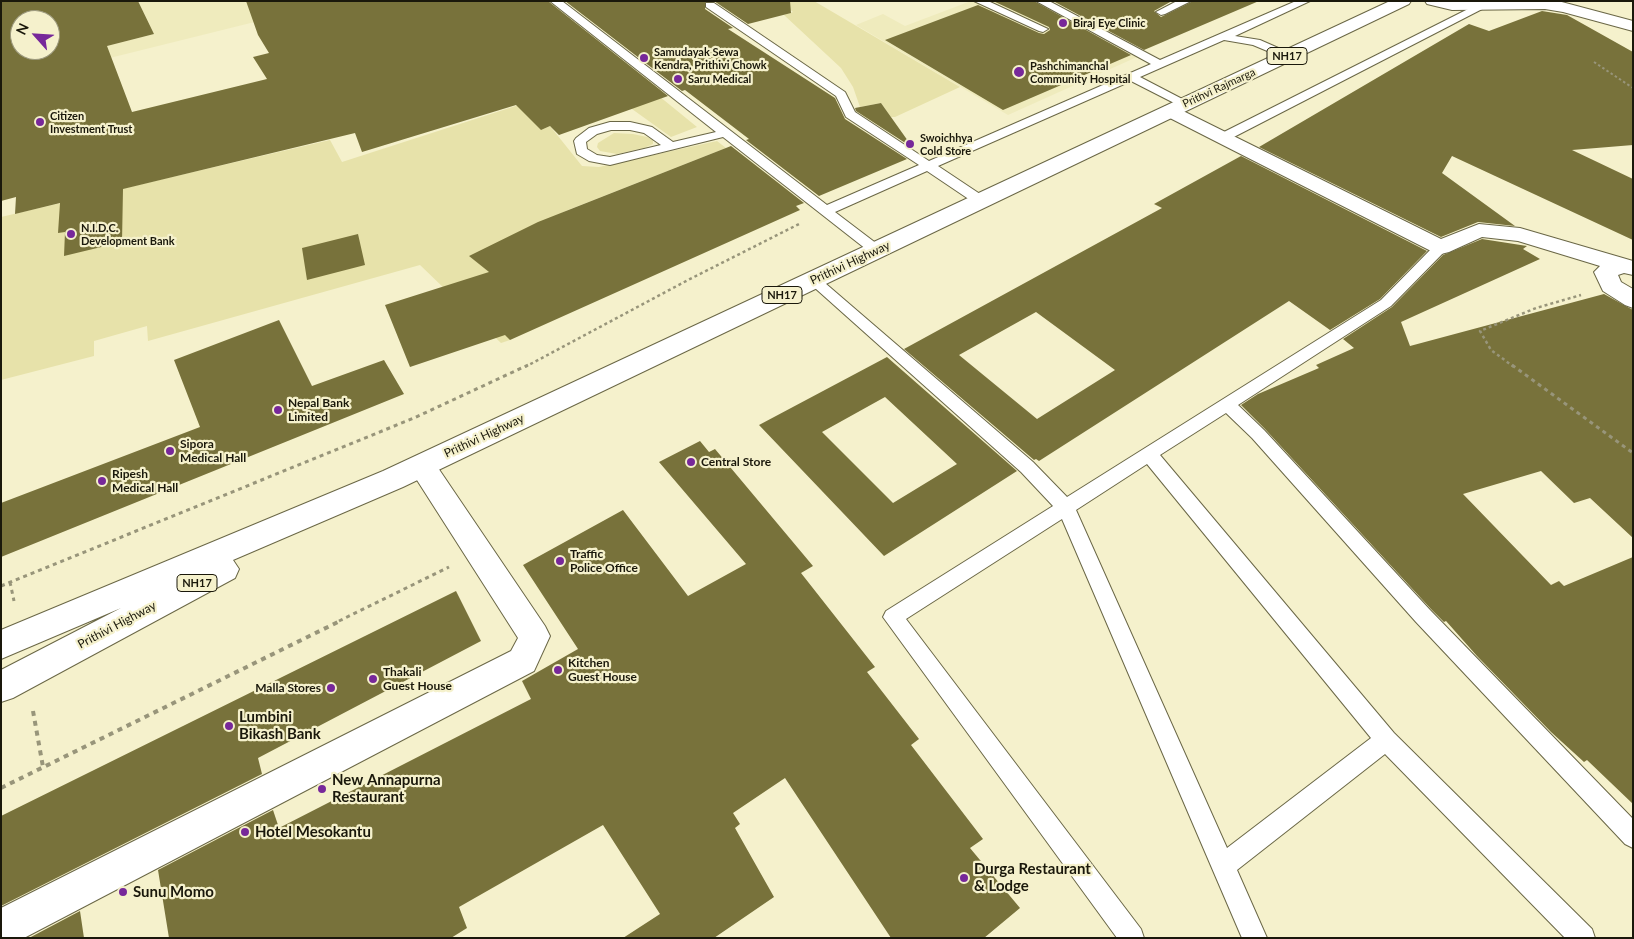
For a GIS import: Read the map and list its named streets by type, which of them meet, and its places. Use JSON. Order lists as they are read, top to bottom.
{
  "streets": {
    "main road": ["NH17", "Prithvi Rajmarga", "Prithivi Highway"]
  },
  "crossings": [
    ["Prithvi Rajmarga", "Prithivi Highway"]
  ],
  "places": [
    "Biraj Eye Clinic",
    "Samudayak Sewa Kendra, Prithivi Chowk",
    "Pashchimanchal Community Hospital",
    "Saru Medical",
    "Citizen Investment Trust",
    "Swoichhya Cold Store",
    "N.I.D.C. Development Bank",
    "Nepal Bank Limited",
    "Sipora Medical Hall",
    "Central Store",
    "Ripesh Medical Hall",
    "Traffic Police Office",
    "Kitchen Guest House",
    "Thakali Guest House",
    "Malla Stores",
    "Lumbini Bikash Bank",
    "New Annapurna Restaurant",
    "Hotel Mesokantu",
    "Durga Restaurant & Lodge",
    "Sunu Momo"
  ],
  "north": "top left"
}
